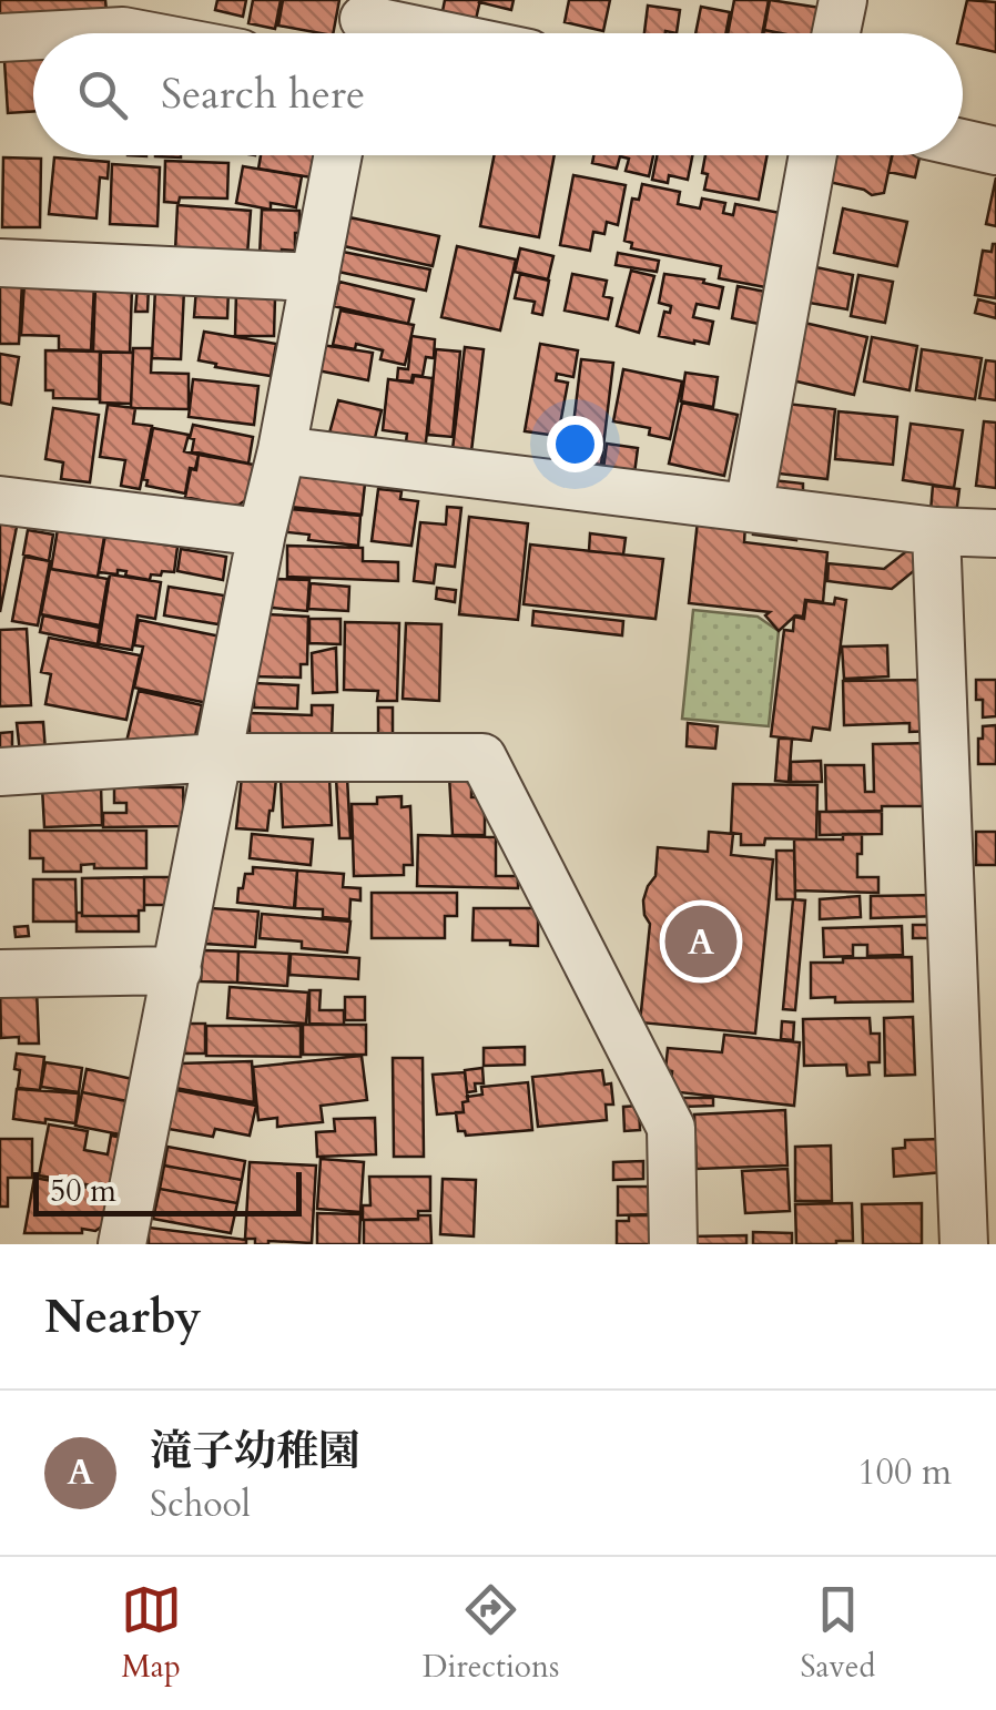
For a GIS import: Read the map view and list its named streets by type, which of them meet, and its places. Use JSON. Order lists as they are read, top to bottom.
{
  "scale_bar": "50 m",
  "page": {
    "search": "Search here",
    "pins": "A",
    "scale": "50 m",
    "heading": "Nearby",
    "list": [
      {
        "mark": "A",
        "name": "滝子幼稚園",
        "note": "School",
        "value": "100 m"
      }
    ],
    "nav": ["Map", "Directions", "Saved"]
  }
}
